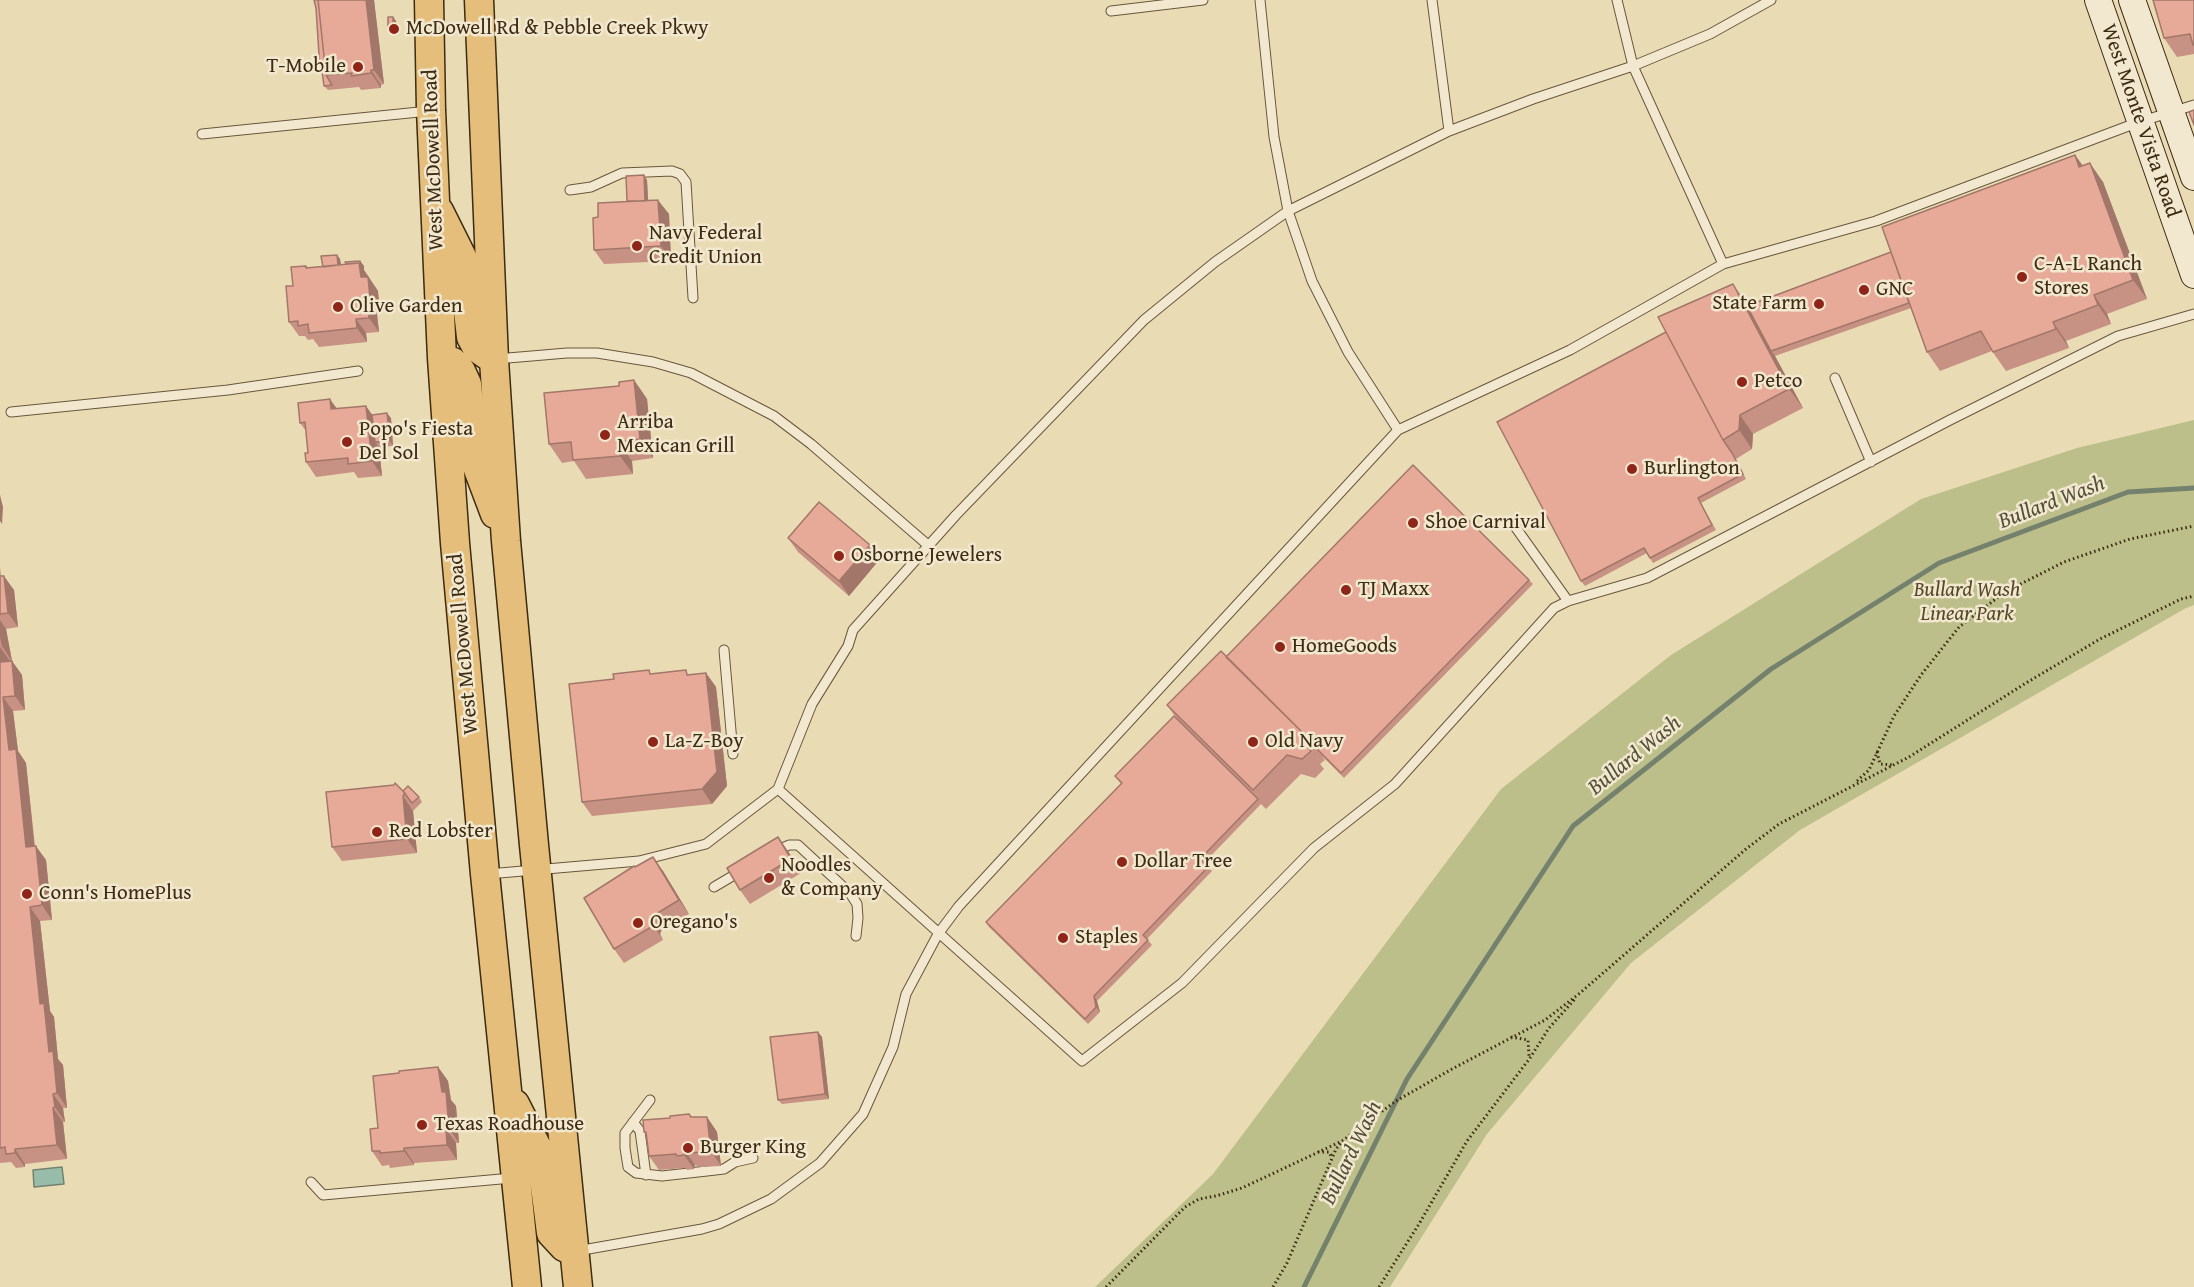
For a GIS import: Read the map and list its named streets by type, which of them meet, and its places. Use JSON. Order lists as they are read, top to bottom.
{
  "streets": {
    "main road": ["West McDowell Road"],
    "street": ["West Monte Vista Road"]
  },
  "water": ["Bullard Wash"],
  "parks": ["Bullard Wash Linear Park"],
  "places": [
    "McDowell Rd & Pebble Creek Pkwy",
    "T-Mobile",
    "Navy Federal Credit Union",
    "C-A-L Ranch Stores",
    "GNC",
    "State Farm",
    "Olive Garden",
    "Petco",
    "Arriba Mexican Grill",
    "Popo's Fiesta Del Sol",
    "Burlington",
    "Shoe Carnival",
    "Osborne Jewelers",
    "TJ Maxx",
    "HomeGoods",
    "La-Z-Boy",
    "Old Navy",
    "Red Lobster",
    "Dollar Tree",
    "Noodles & Company",
    "Conn's HomePlus",
    "Oregano's",
    "Staples",
    "Texas Roadhouse",
    "Burger King"
  ]
}
